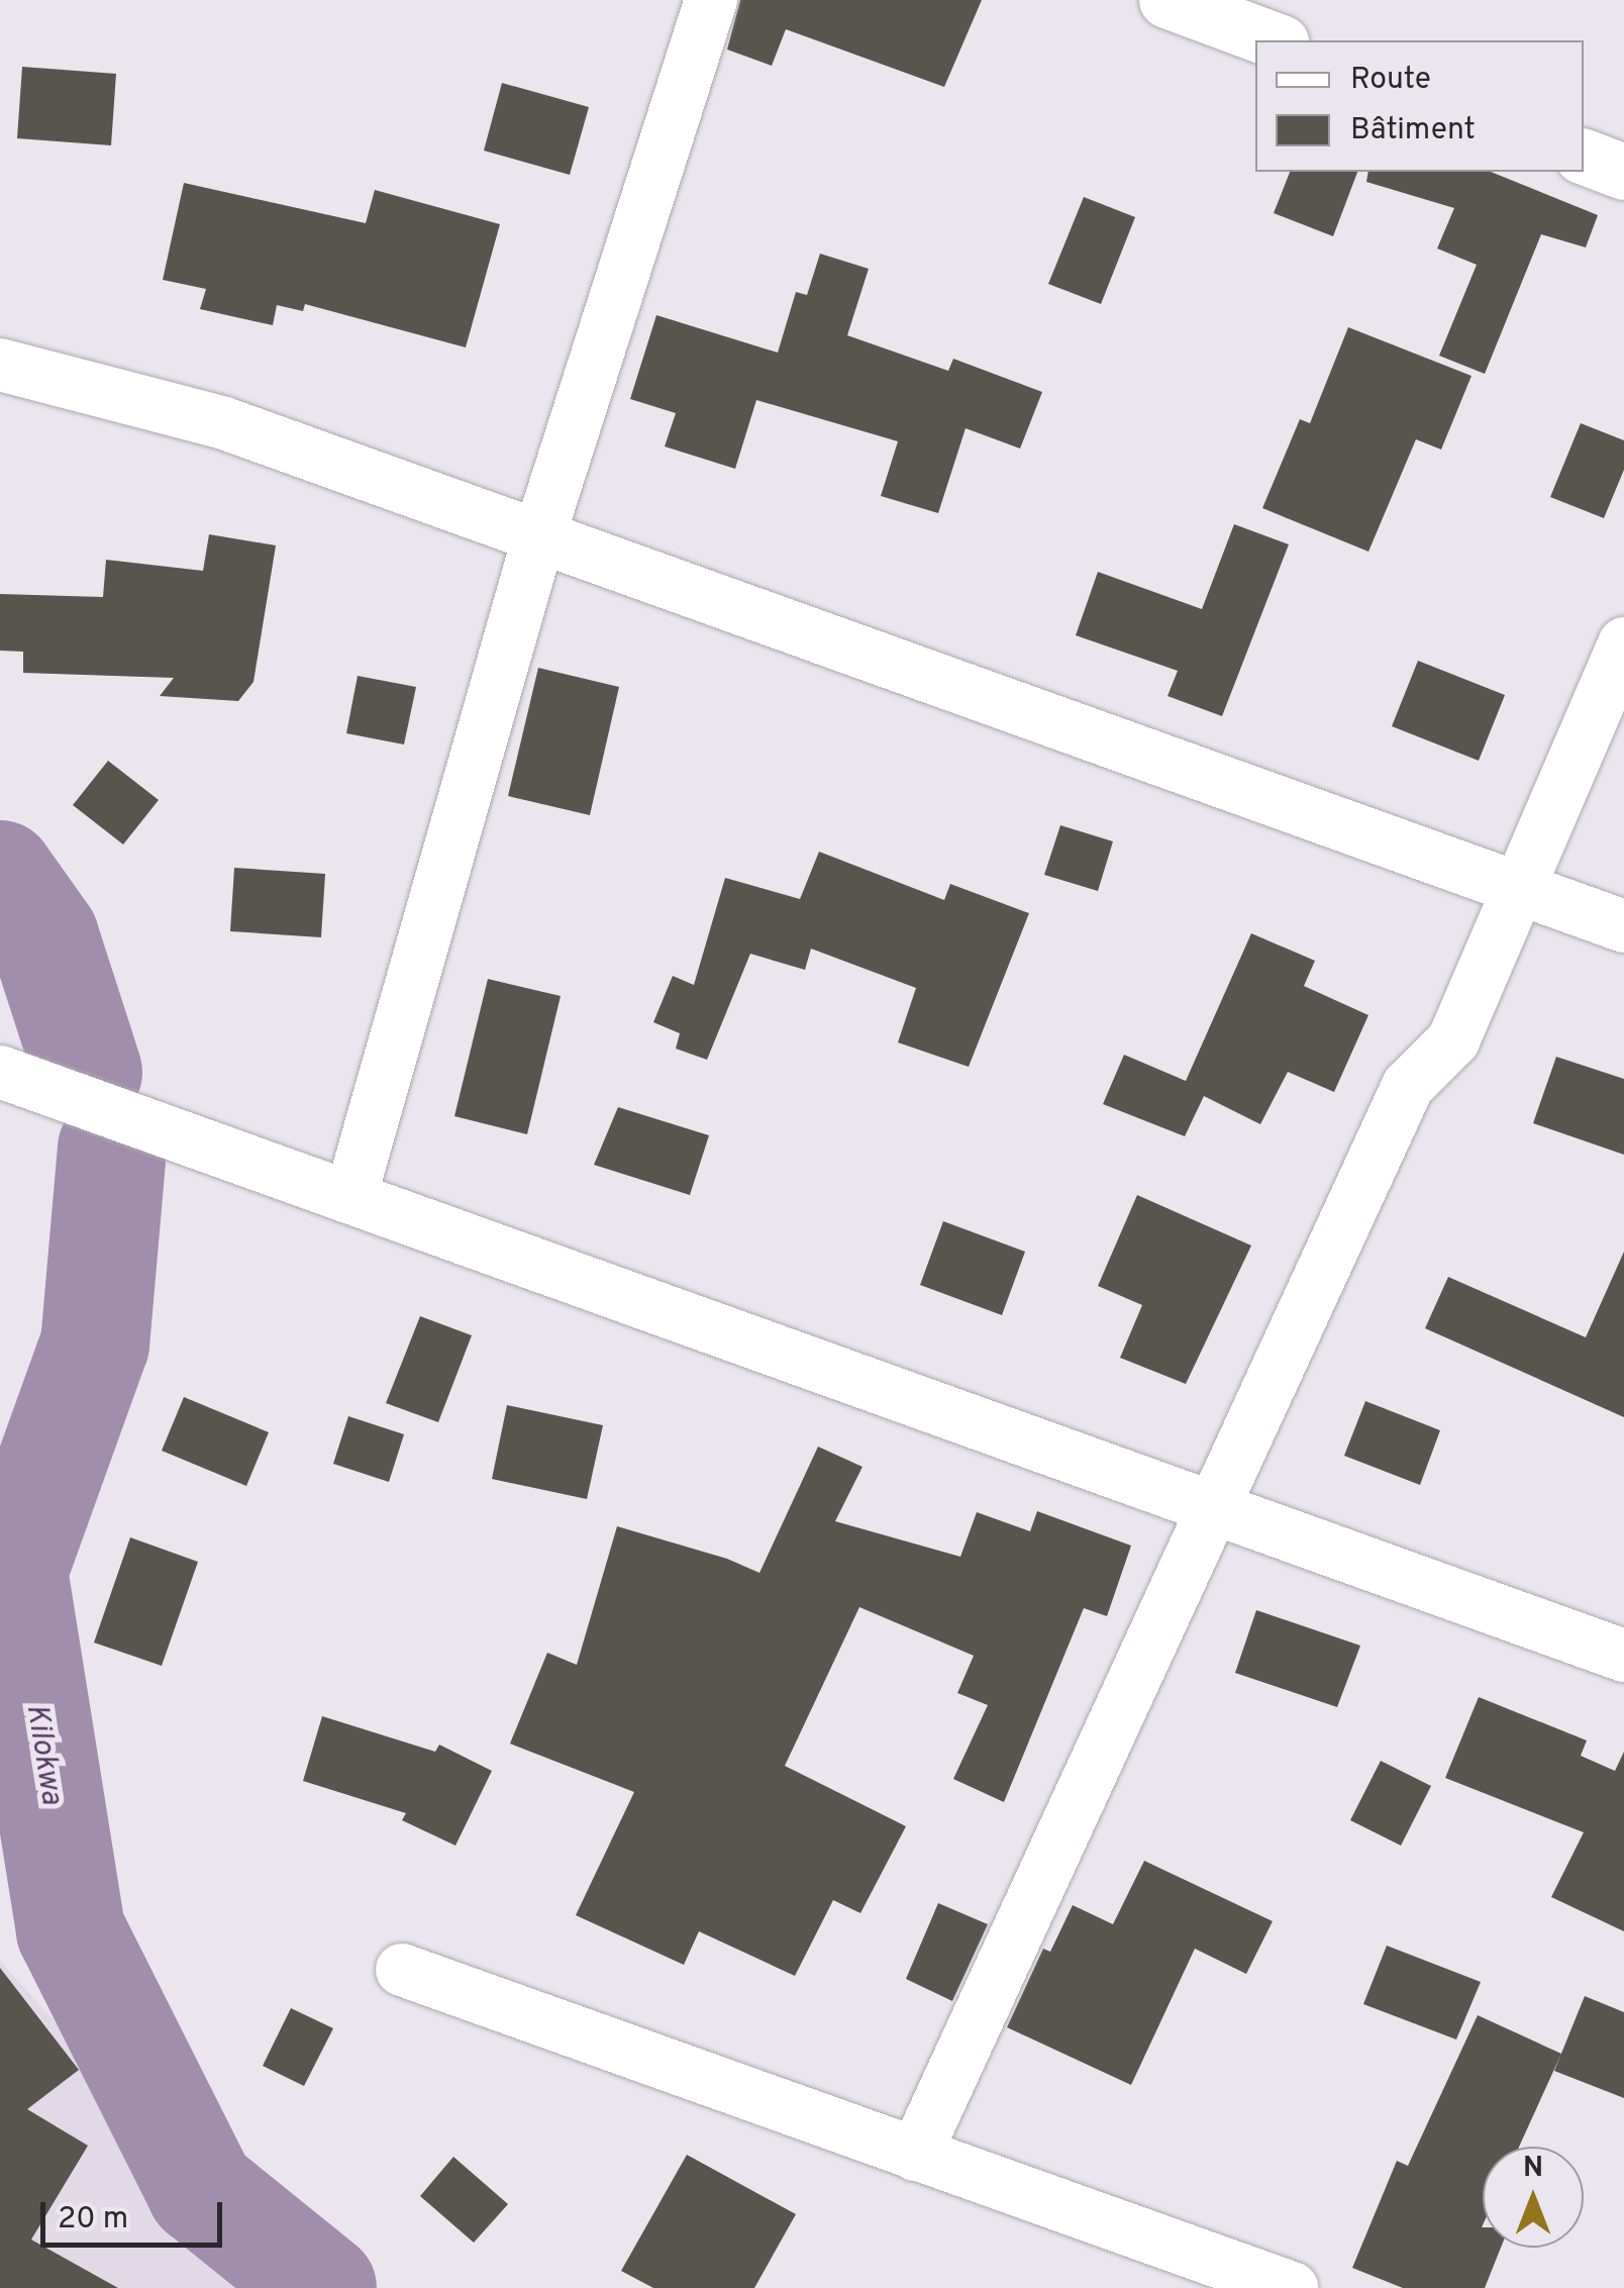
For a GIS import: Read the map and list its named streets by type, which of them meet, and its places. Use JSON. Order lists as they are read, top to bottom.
{
  "water": ["Kilokwa"],
  "legend": ["Route", "Bâtiment"],
  "scale_bar": "20 m",
  "north": "top"
}
